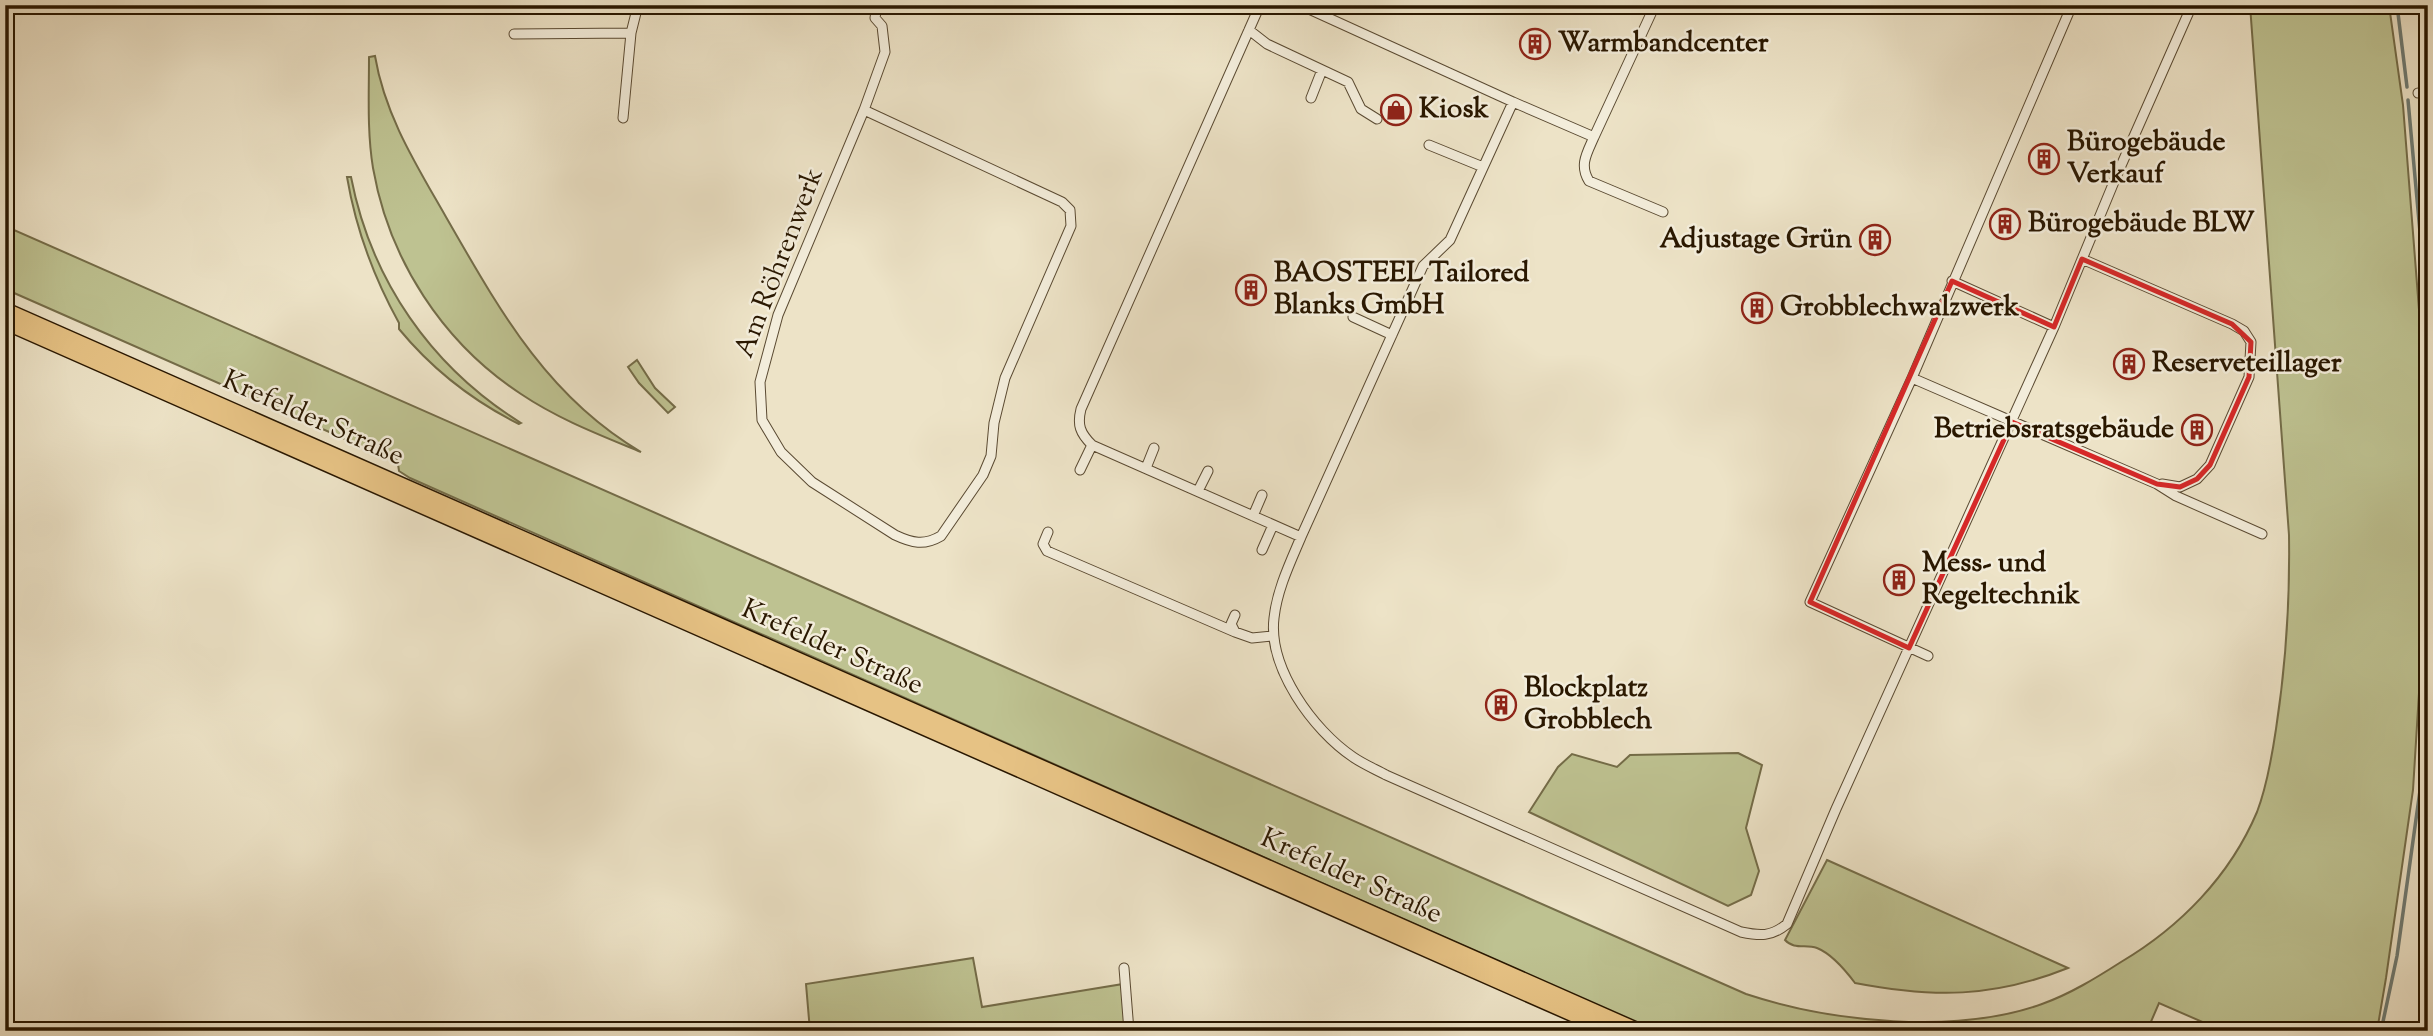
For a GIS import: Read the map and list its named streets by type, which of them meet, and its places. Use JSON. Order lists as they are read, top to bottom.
{
  "streets": {
    "main road": ["Krefelder Straße"],
    "street": ["Am Röhrenwerk"]
  },
  "places": {
    "building": [
      "Warmbandcenter",
      "Bürogebäude Verkauf",
      "Bürogebäude BLW",
      "Adjustage Grün",
      "BAOSTEEL Tailored Blanks GmbH",
      "Grobblechwalzwerk",
      "Reserveteillager",
      "Betriebsratsgebäude",
      "Mess- und Regeltechnik",
      "Blockplatz Grobblech"
    ],
    "shop": ["Kiosk"]
  }
}
